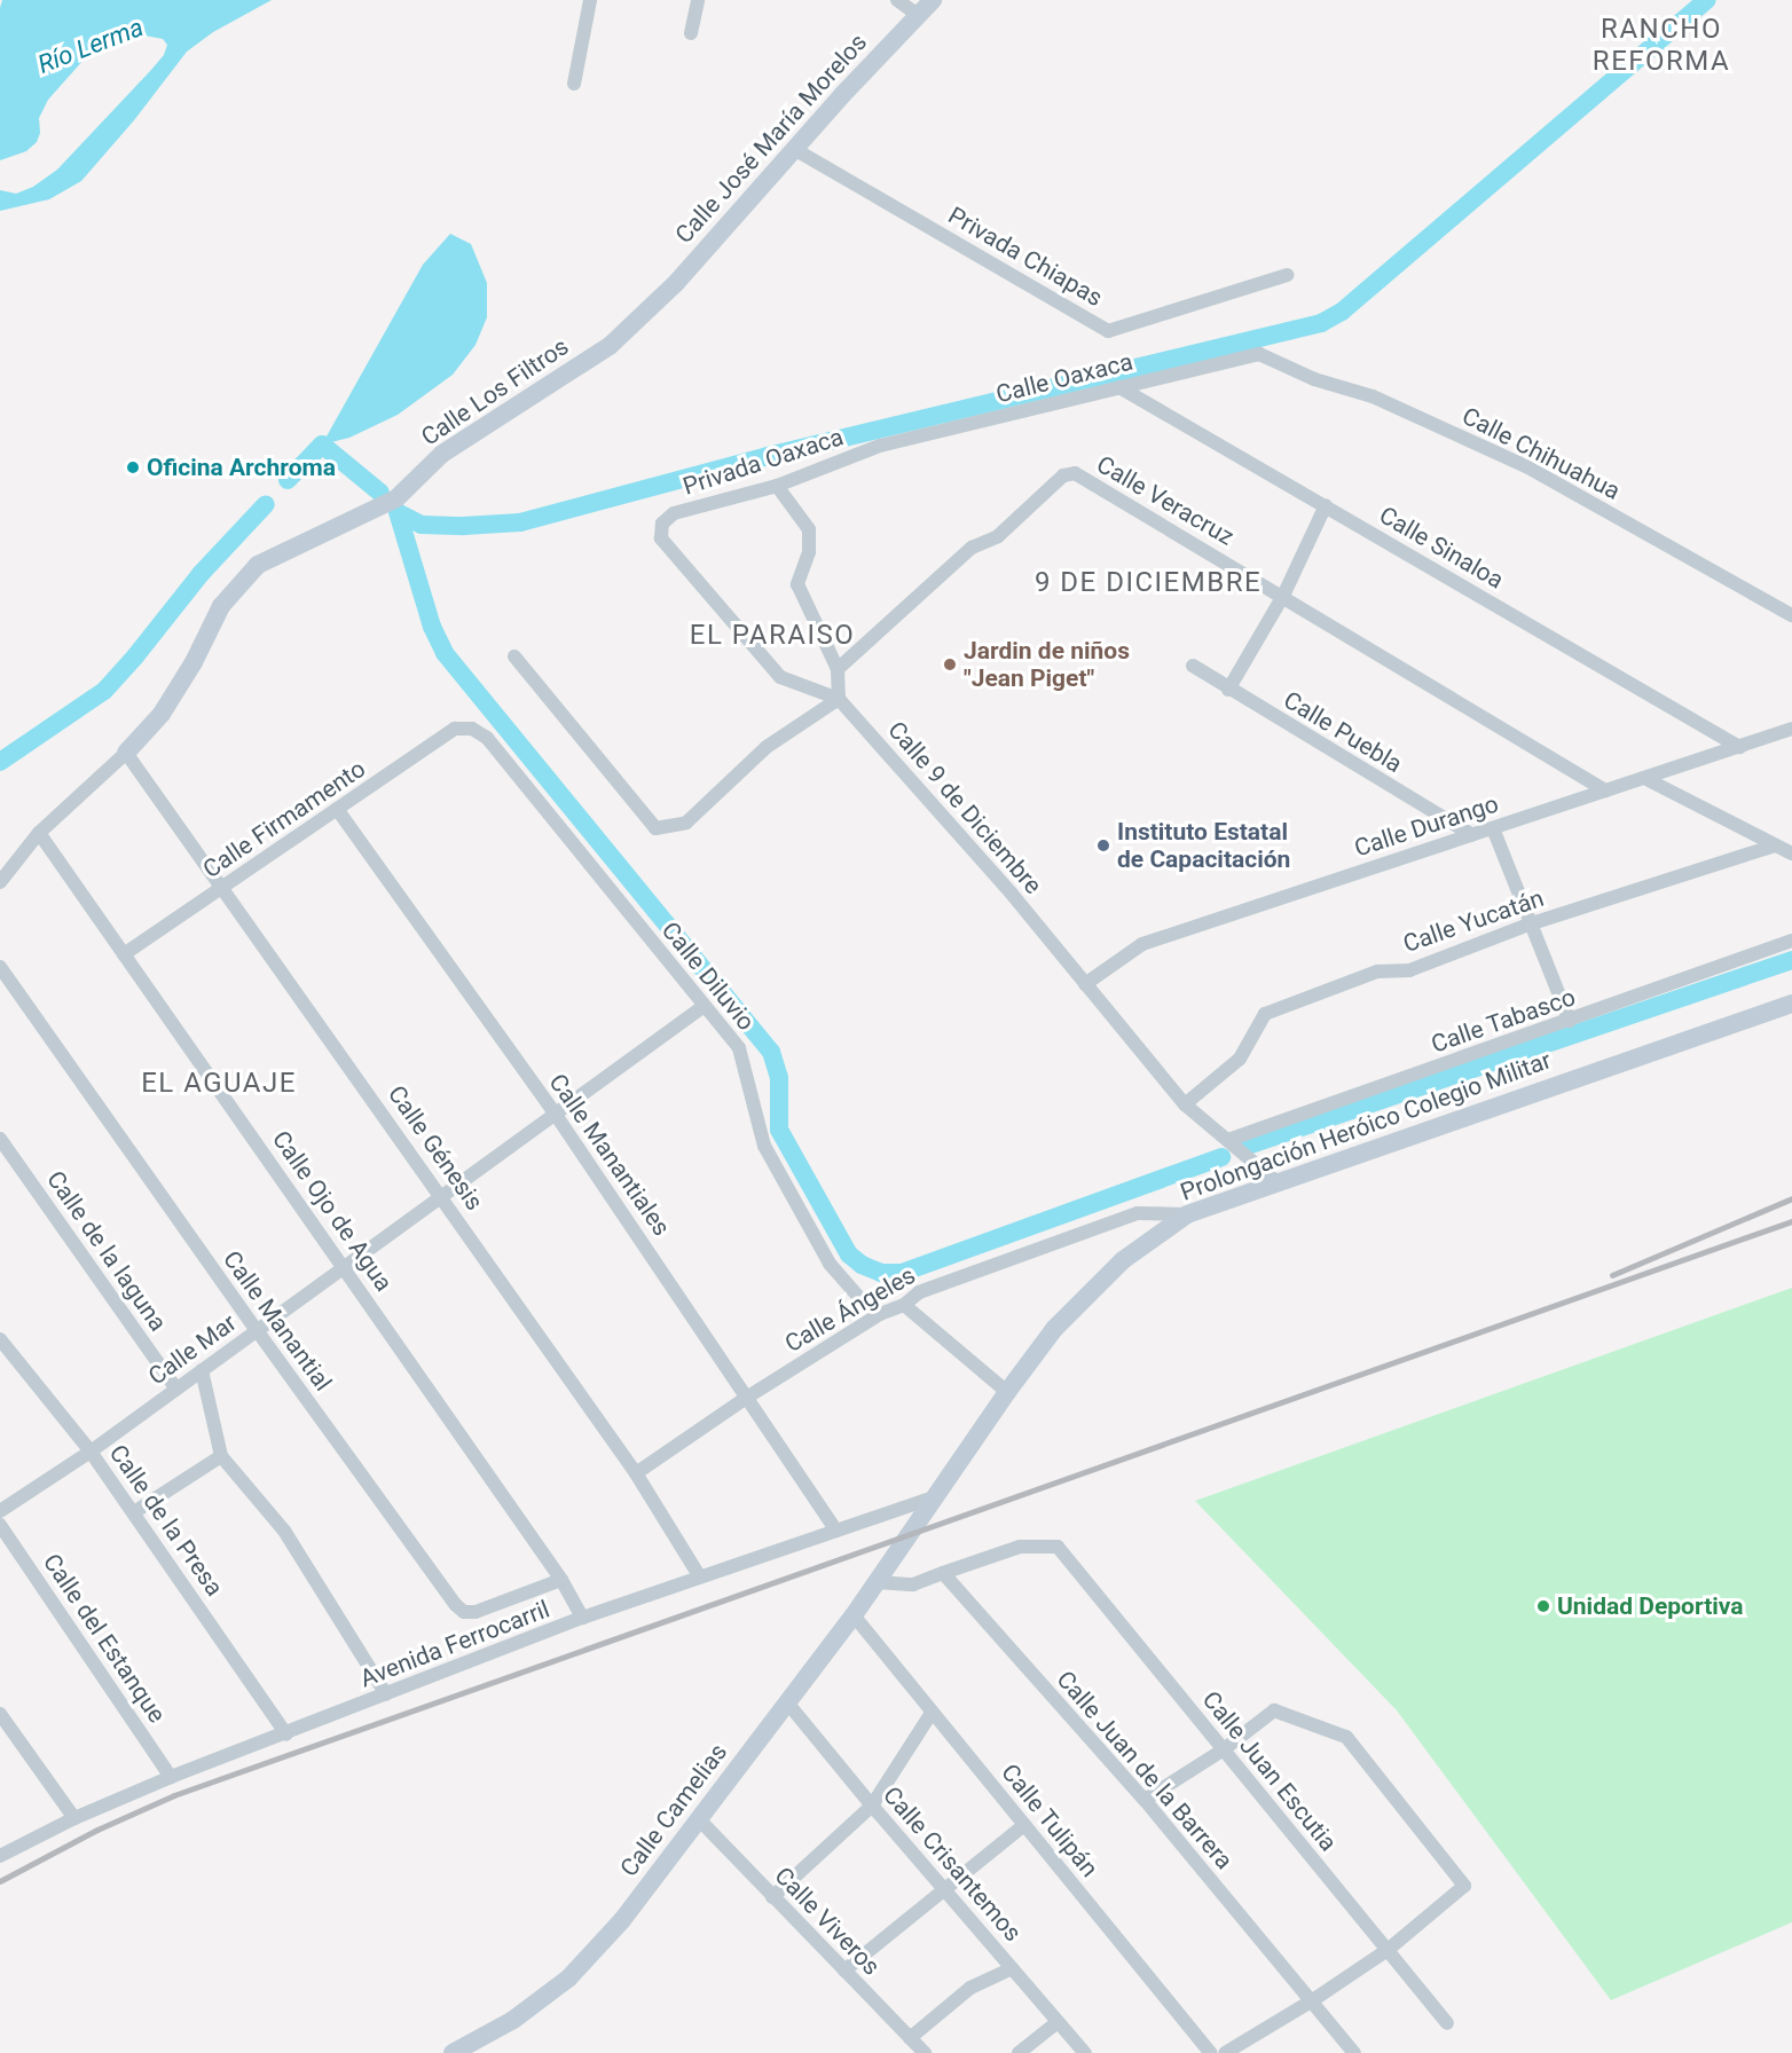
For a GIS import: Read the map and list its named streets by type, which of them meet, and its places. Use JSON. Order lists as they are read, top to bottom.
{
  "streets": {
    "street": [
      "Calle José María Morelos",
      "Privada Chiapas",
      "Calle Oaxaca",
      "Calle Los Filtros",
      "Calle Chihuahua",
      "Privada Oaxaca",
      "Calle Veracruz",
      "Calle Sinaloa",
      "Calle Puebla",
      "Calle 9 de Diciembre",
      "Calle Firmamento",
      "Calle Durango",
      "Calle Yucatán",
      "Calle Diluvio",
      "Calle Tabasco",
      "Prolongación Heróico Colegio Militar",
      "Calle Génesis",
      "Calle Manantiales",
      "Calle Ojo de Agua",
      "Calle de la laguna",
      "Calle Ángeles",
      "Calle Manantial",
      "Calle Mar",
      "Calle de la Presa",
      "Calle del Estanque",
      "Avenida Ferrocarril",
      "Calle Juan de la Barrera",
      "Calle Juan Escutia",
      "Calle Camelias",
      "Calle Tulipán",
      "Calle Crisantemos",
      "Calle Viveros"
    ]
  },
  "crossings": [
    ["Calle José María Morelos", "Privada Chiapas"],
    ["Calle José María Morelos", "Calle Los Filtros"],
    ["Calle Oaxaca", "Calle Chihuahua"],
    ["Calle Oaxaca", "Privada Oaxaca"],
    ["Calle Oaxaca", "Calle Sinaloa"],
    ["Calle Los Filtros", "Calle Génesis"],
    ["Calle Los Filtros", "Calle Ojo de Agua"],
    ["Privada Oaxaca", "Calle 9 de Diciembre"],
    ["Calle Veracruz", "Calle Durango"],
    ["Calle Sinaloa", "Calle Durango"],
    ["Calle Puebla", "Calle Durango"],
    ["Calle 9 de Diciembre", "Calle Durango"],
    ["Calle 9 de Diciembre", "Calle Yucatán"],
    ["Calle 9 de Diciembre", "Calle Tabasco"],
    ["Calle Firmamento", "Calle Diluvio"],
    ["Calle Firmamento", "Calle Génesis"],
    ["Calle Firmamento", "Calle Manantiales"],
    ["Calle Firmamento", "Calle Ojo de Agua"],
    ["Calle Diluvio", "Calle Ángeles"],
    ["Calle Diluvio", "Calle Mar"],
    ["Prolongación Heróico Colegio Militar", "Calle Ángeles"],
    ["Prolongación Heróico Colegio Militar", "Avenida Ferrocarril"],
    ["Prolongación Heróico Colegio Militar", "Calle Camelias"],
    ["Calle Génesis", "Calle Ángeles"],
    ["Calle Génesis", "Calle Mar"],
    ["Calle Génesis", "Avenida Ferrocarril"],
    ["Calle Manantiales", "Calle Ángeles"],
    ["Calle Manantiales", "Calle Mar"],
    ["Calle Manantiales", "Avenida Ferrocarril"],
    ["Calle Ojo de Agua", "Calle Manantial"],
    ["Calle Ojo de Agua", "Calle Mar"],
    ["Calle Ojo de Agua", "Avenida Ferrocarril"],
    ["Calle de la laguna", "Calle Mar"],
    ["Calle Manantial", "Calle Mar"],
    ["Calle Mar", "Calle de la Presa"],
    ["Calle de la Presa", "Avenida Ferrocarril"],
    ["Calle del Estanque", "Avenida Ferrocarril"],
    ["Calle Juan de la Barrera", "Calle Juan Escutia"],
    ["Calle Camelias", "Calle Tulipán"],
    ["Calle Camelias", "Calle Crisantemos"],
    ["Calle Camelias", "Calle Viveros"]
  ],
  "districts": [
    "RANCHO REFORMA",
    "9 DE DICIEMBRE",
    "EL PARAISO",
    "EL AGUAJE"
  ],
  "water": ["Río Lerma"],
  "places": [
    "Oficina Archroma",
    "Jardin de niños \"Jean Piget\"",
    "Instituto Estatal de Capacitación",
    "Unidad Deportiva"
  ]
}
